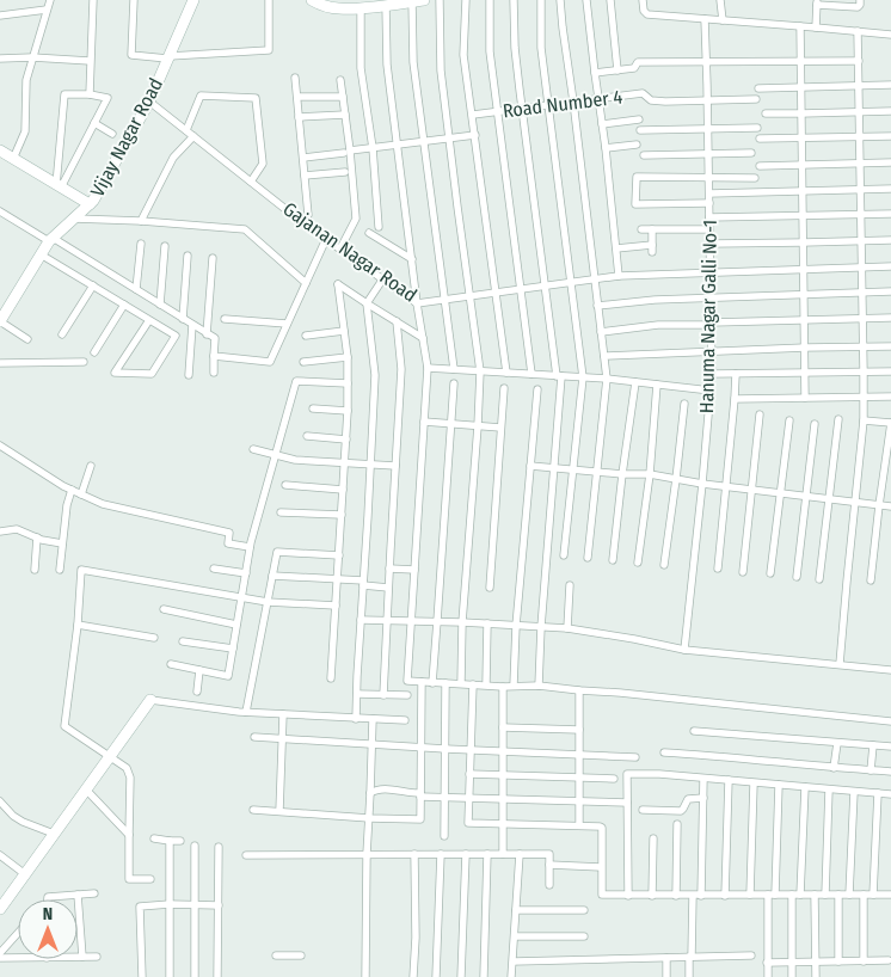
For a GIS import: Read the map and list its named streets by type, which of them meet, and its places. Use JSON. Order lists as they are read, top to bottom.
{
  "streets": {
    "street": [
      "Road Number 4",
      "Vijay Nagar Road",
      "Gajanan Nagar Road",
      "Hanuma Nagar Galli No-1"
    ]
  },
  "crossings": [
    ["Road Number 4", "Hanuma Nagar Galli No-1"],
    ["Vijay Nagar Road", "Gajanan Nagar Road"],
    ["Gajanan Nagar Road", "Hanuma Nagar Galli No-1"]
  ],
  "north": "top"
}
